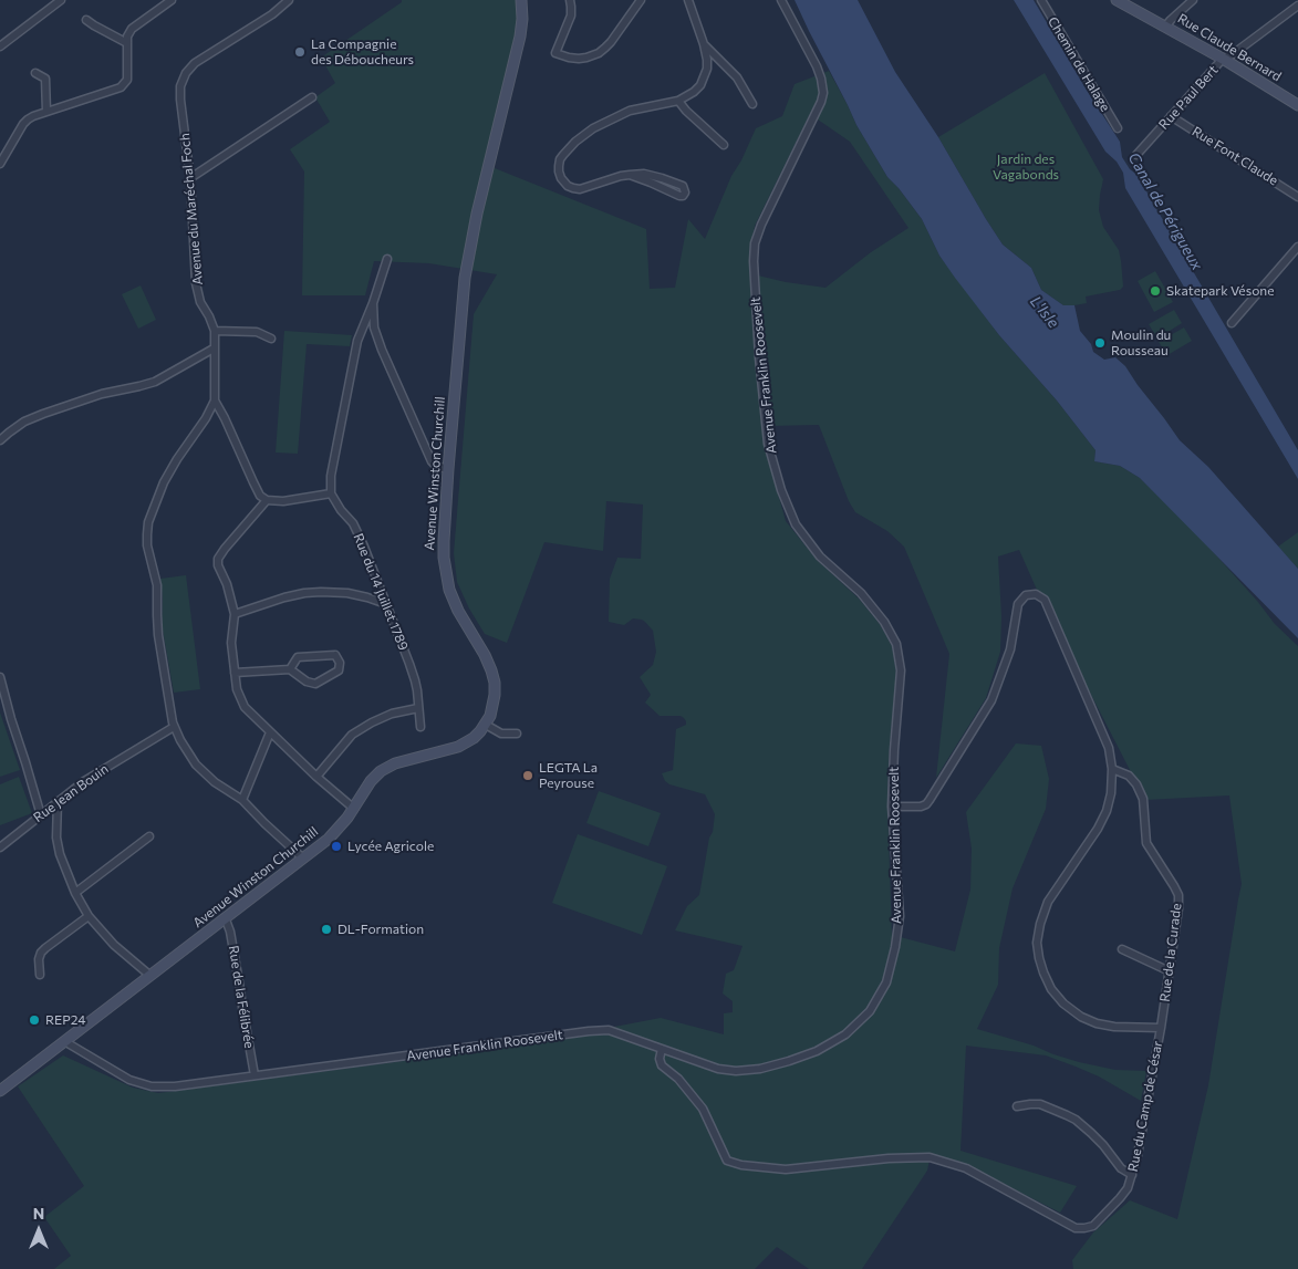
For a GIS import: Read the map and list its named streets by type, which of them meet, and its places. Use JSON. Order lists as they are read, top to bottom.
{
  "streets": {
    "main road": ["Rue Claude Bernard", "Avenue Winston Churchill"],
    "street": [
      "Chemin de Halage",
      "Rue Paul Bert",
      "Rue Font Claude",
      "Avenue du Maréchal Foch",
      "Avenue Franklin Roosevelt",
      "Rue du 14 Juillet 1789",
      "Rue Jean Bouin",
      "Rue de la Curade",
      "Rue de la Félibrée",
      "Rue du Camp de César"
    ]
  },
  "crossings": [
    ["Rue Claude Bernard", "Rue Paul Bert"],
    ["Rue Paul Bert", "Rue Font Claude"],
    ["Avenue Franklin Roosevelt", "Avenue Winston Churchill"],
    ["Avenue Franklin Roosevelt", "Rue de la Félibrée"],
    ["Avenue Franklin Roosevelt", "Rue du Camp de César"],
    ["Avenue Winston Churchill", "Rue de la Félibrée"],
    ["Rue de la Curade", "Rue du Camp de César"]
  ],
  "water": ["Canal de Périgueux", "L'Isle"],
  "parks": ["Jardin des Vagabonds"],
  "places": [
    "La Compagnie des Déboucheurs",
    "Skatepark Vésone",
    "Moulin du Rousseau",
    "LEGTA La Peyrouse",
    "Lycée Agricole",
    "DL-Formation",
    "REP24"
  ],
  "north": "top"
}
